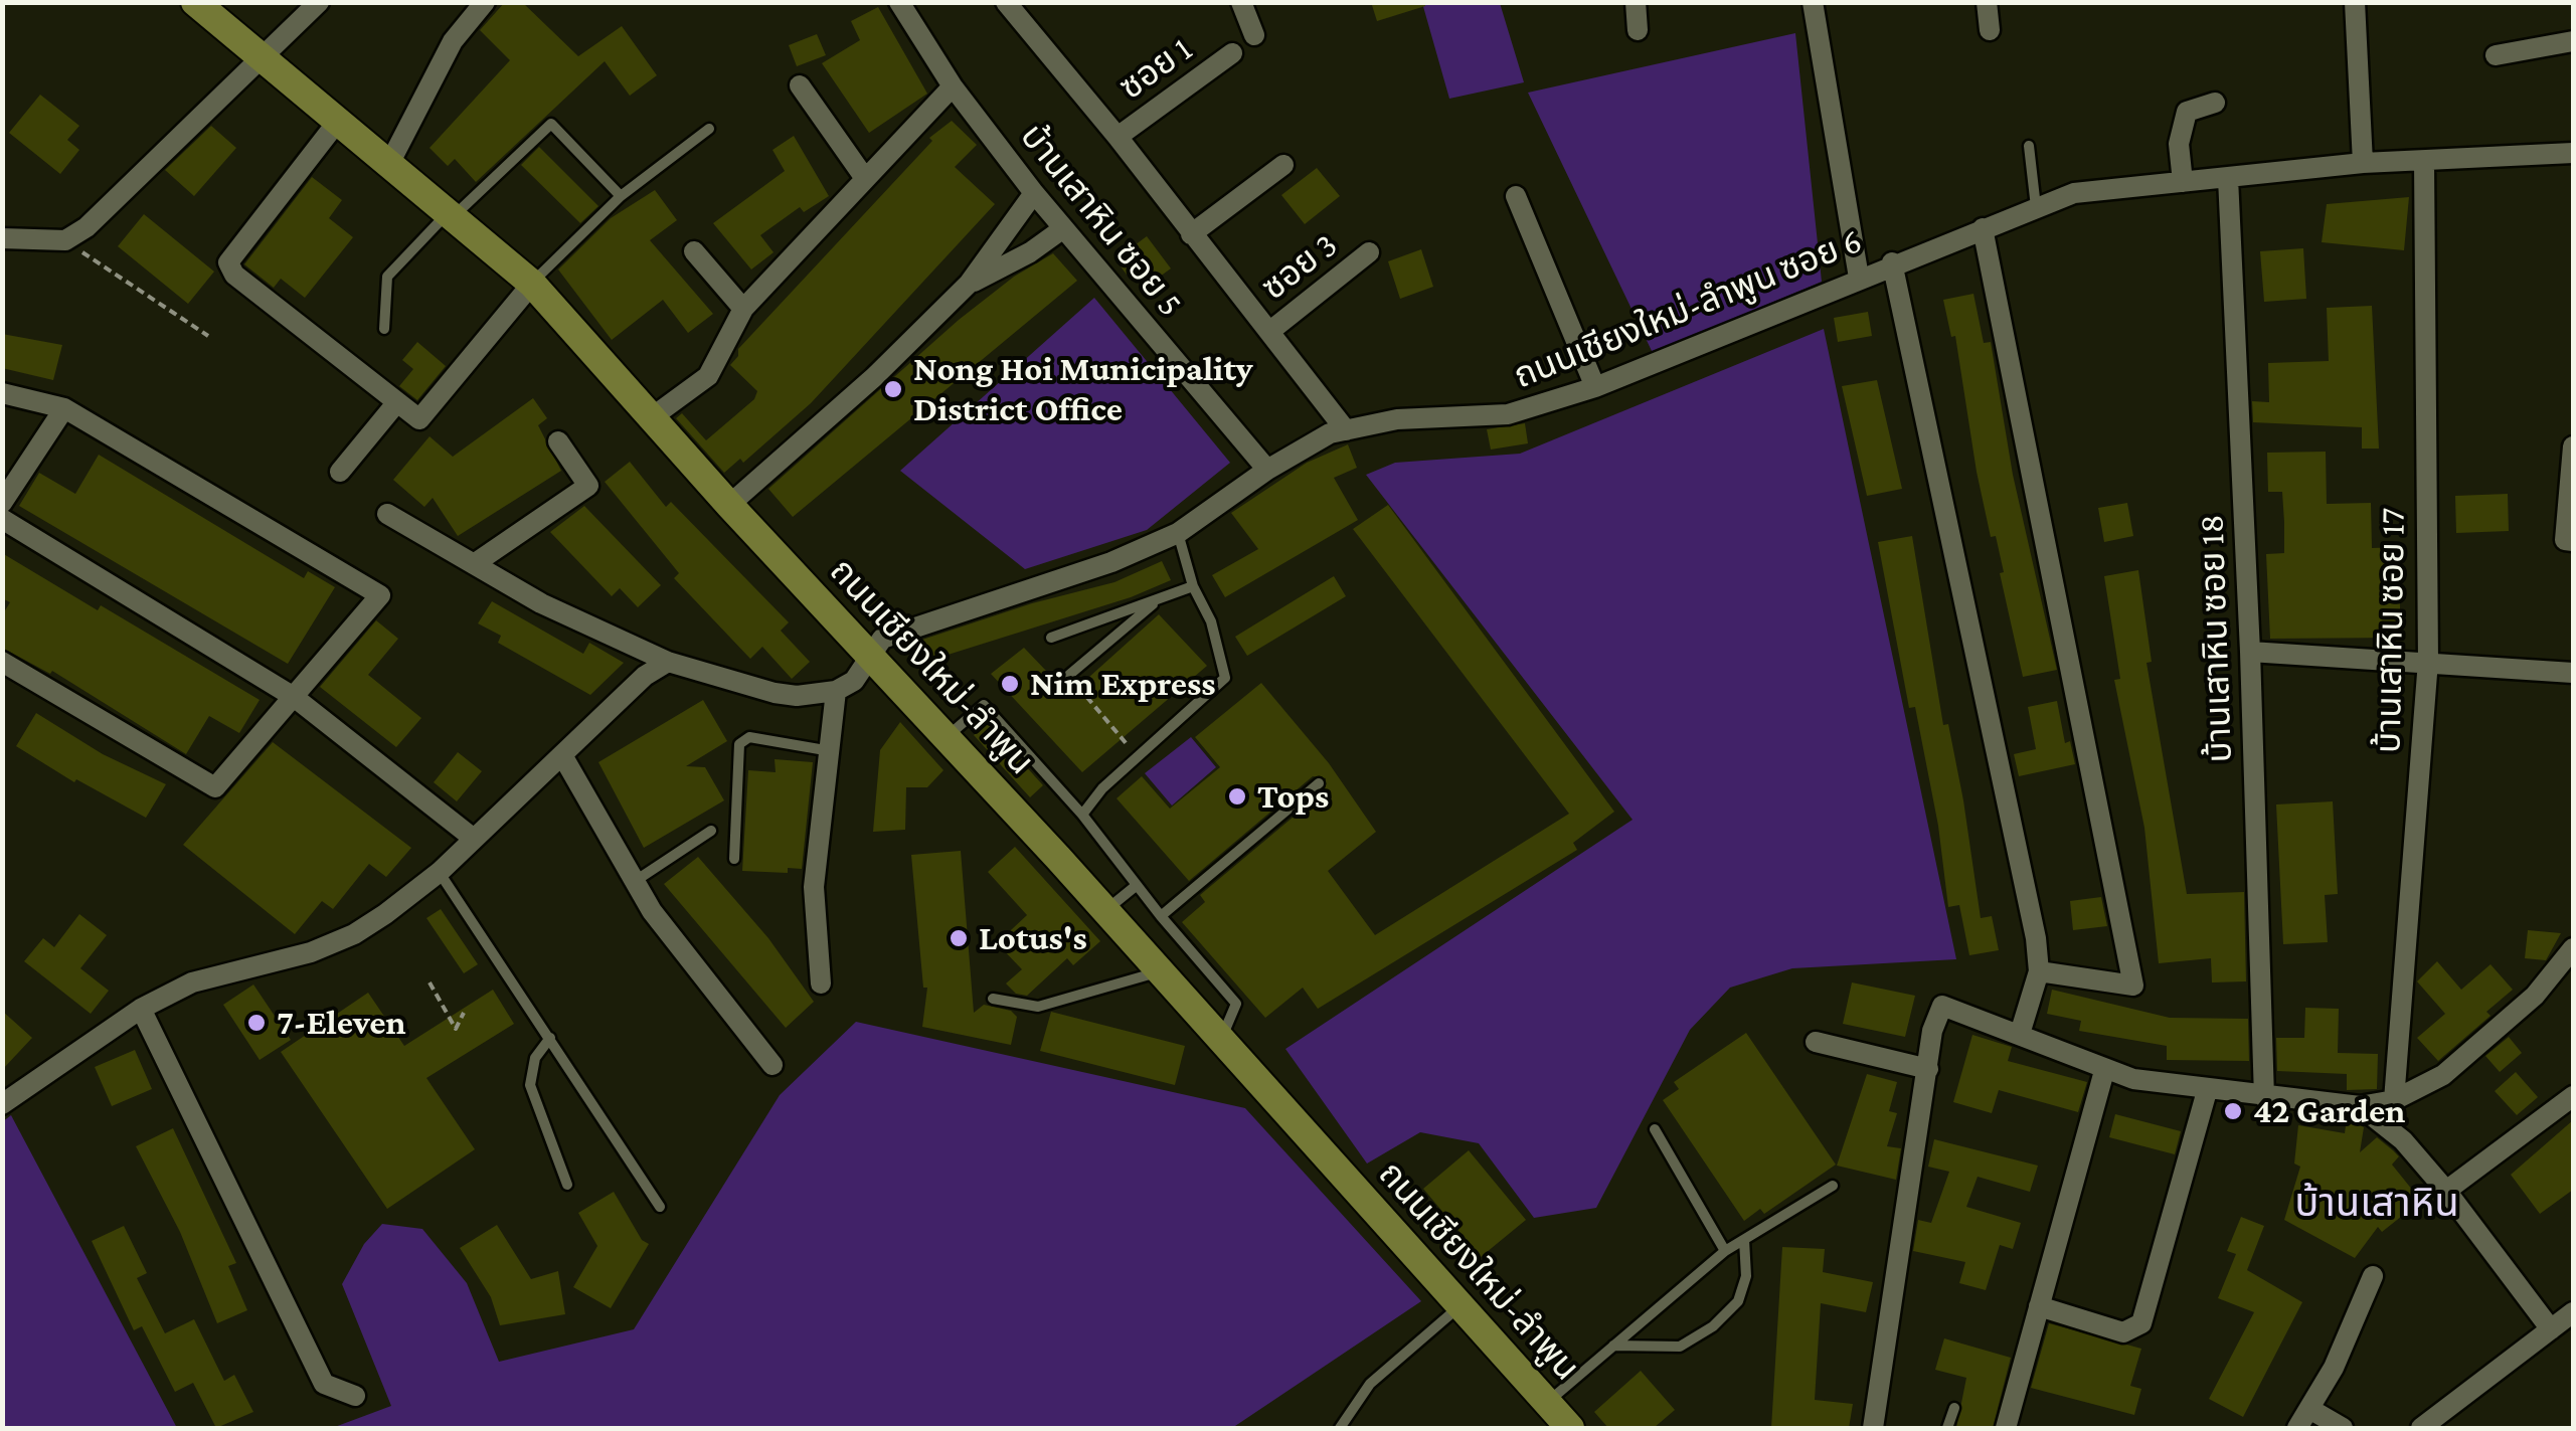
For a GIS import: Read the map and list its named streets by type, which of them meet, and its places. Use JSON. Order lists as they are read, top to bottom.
{
  "streets": {
    "main road": ["ถนนเชียงใหม่-ลำพูน"],
    "street": [
      "ซอย 1",
      "บ้านเสาหิน ซอย 5",
      "ซอย 3",
      "ถนนเชียงใหม่-ลำพูน ซอย 6",
      "บ้านเสาหิน ซอย 17",
      "บ้านเสาหิน ซอย 18"
    ]
  },
  "crossings": [
    ["บ้านเสาหิน ซอย 5", "ถนนเชียงใหม่-ลำพูน ซอย 6"],
    ["ถนนเชียงใหม่-ลำพูน ซอย 6", "บ้านเสาหิน ซอย 17"],
    ["ถนนเชียงใหม่-ลำพูน ซอย 6", "บ้านเสาหิน ซอย 18"],
    ["ถนนเชียงใหม่-ลำพูน ซอย 6", "ถนนเชียงใหม่-ลำพูน"]
  ],
  "districts": ["บ้านเสาหิน"],
  "places": [
    "Nong Hoi Municipality District Office",
    "Nim Express",
    "Tops",
    "Lotus's",
    "7-Eleven",
    "42 Garden"
  ]
}
